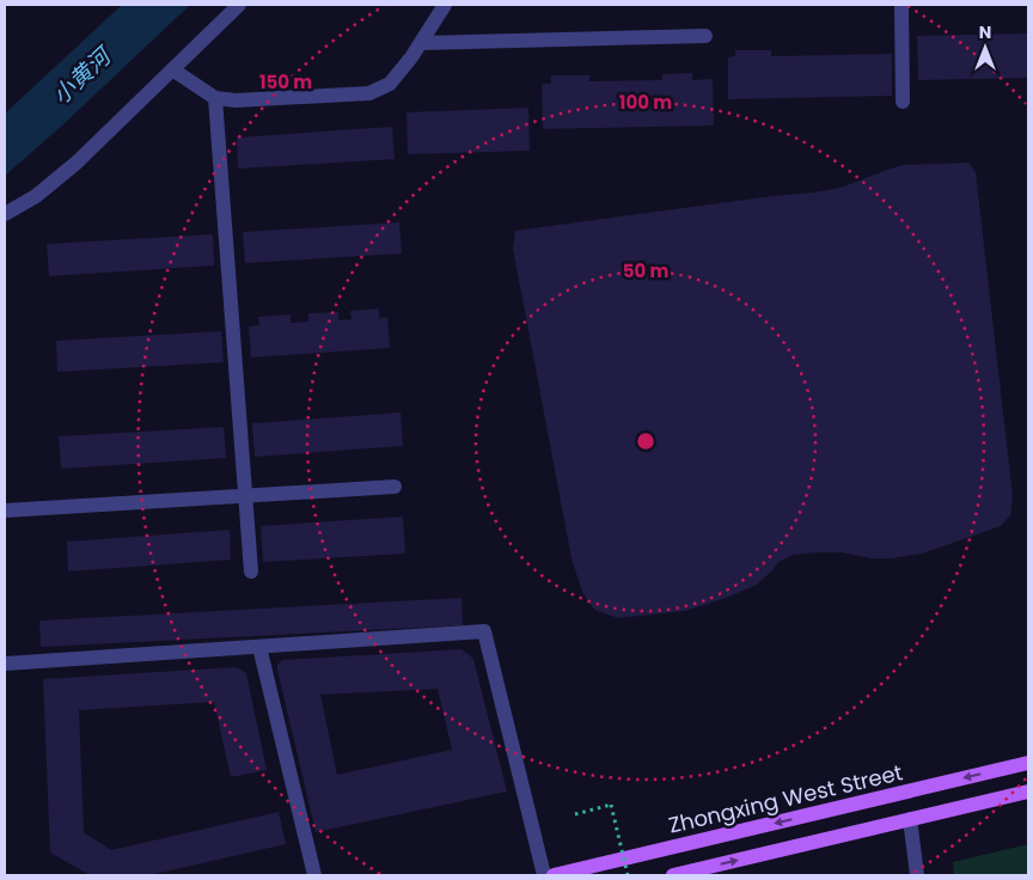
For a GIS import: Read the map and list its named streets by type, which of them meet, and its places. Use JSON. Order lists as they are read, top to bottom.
{
  "streets": {
    "main road": ["Zhongxing West Street"]
  },
  "water": ["小黄河"],
  "north": "top",
  "rings": ["150 m", "100 m", "50 m"]
}
